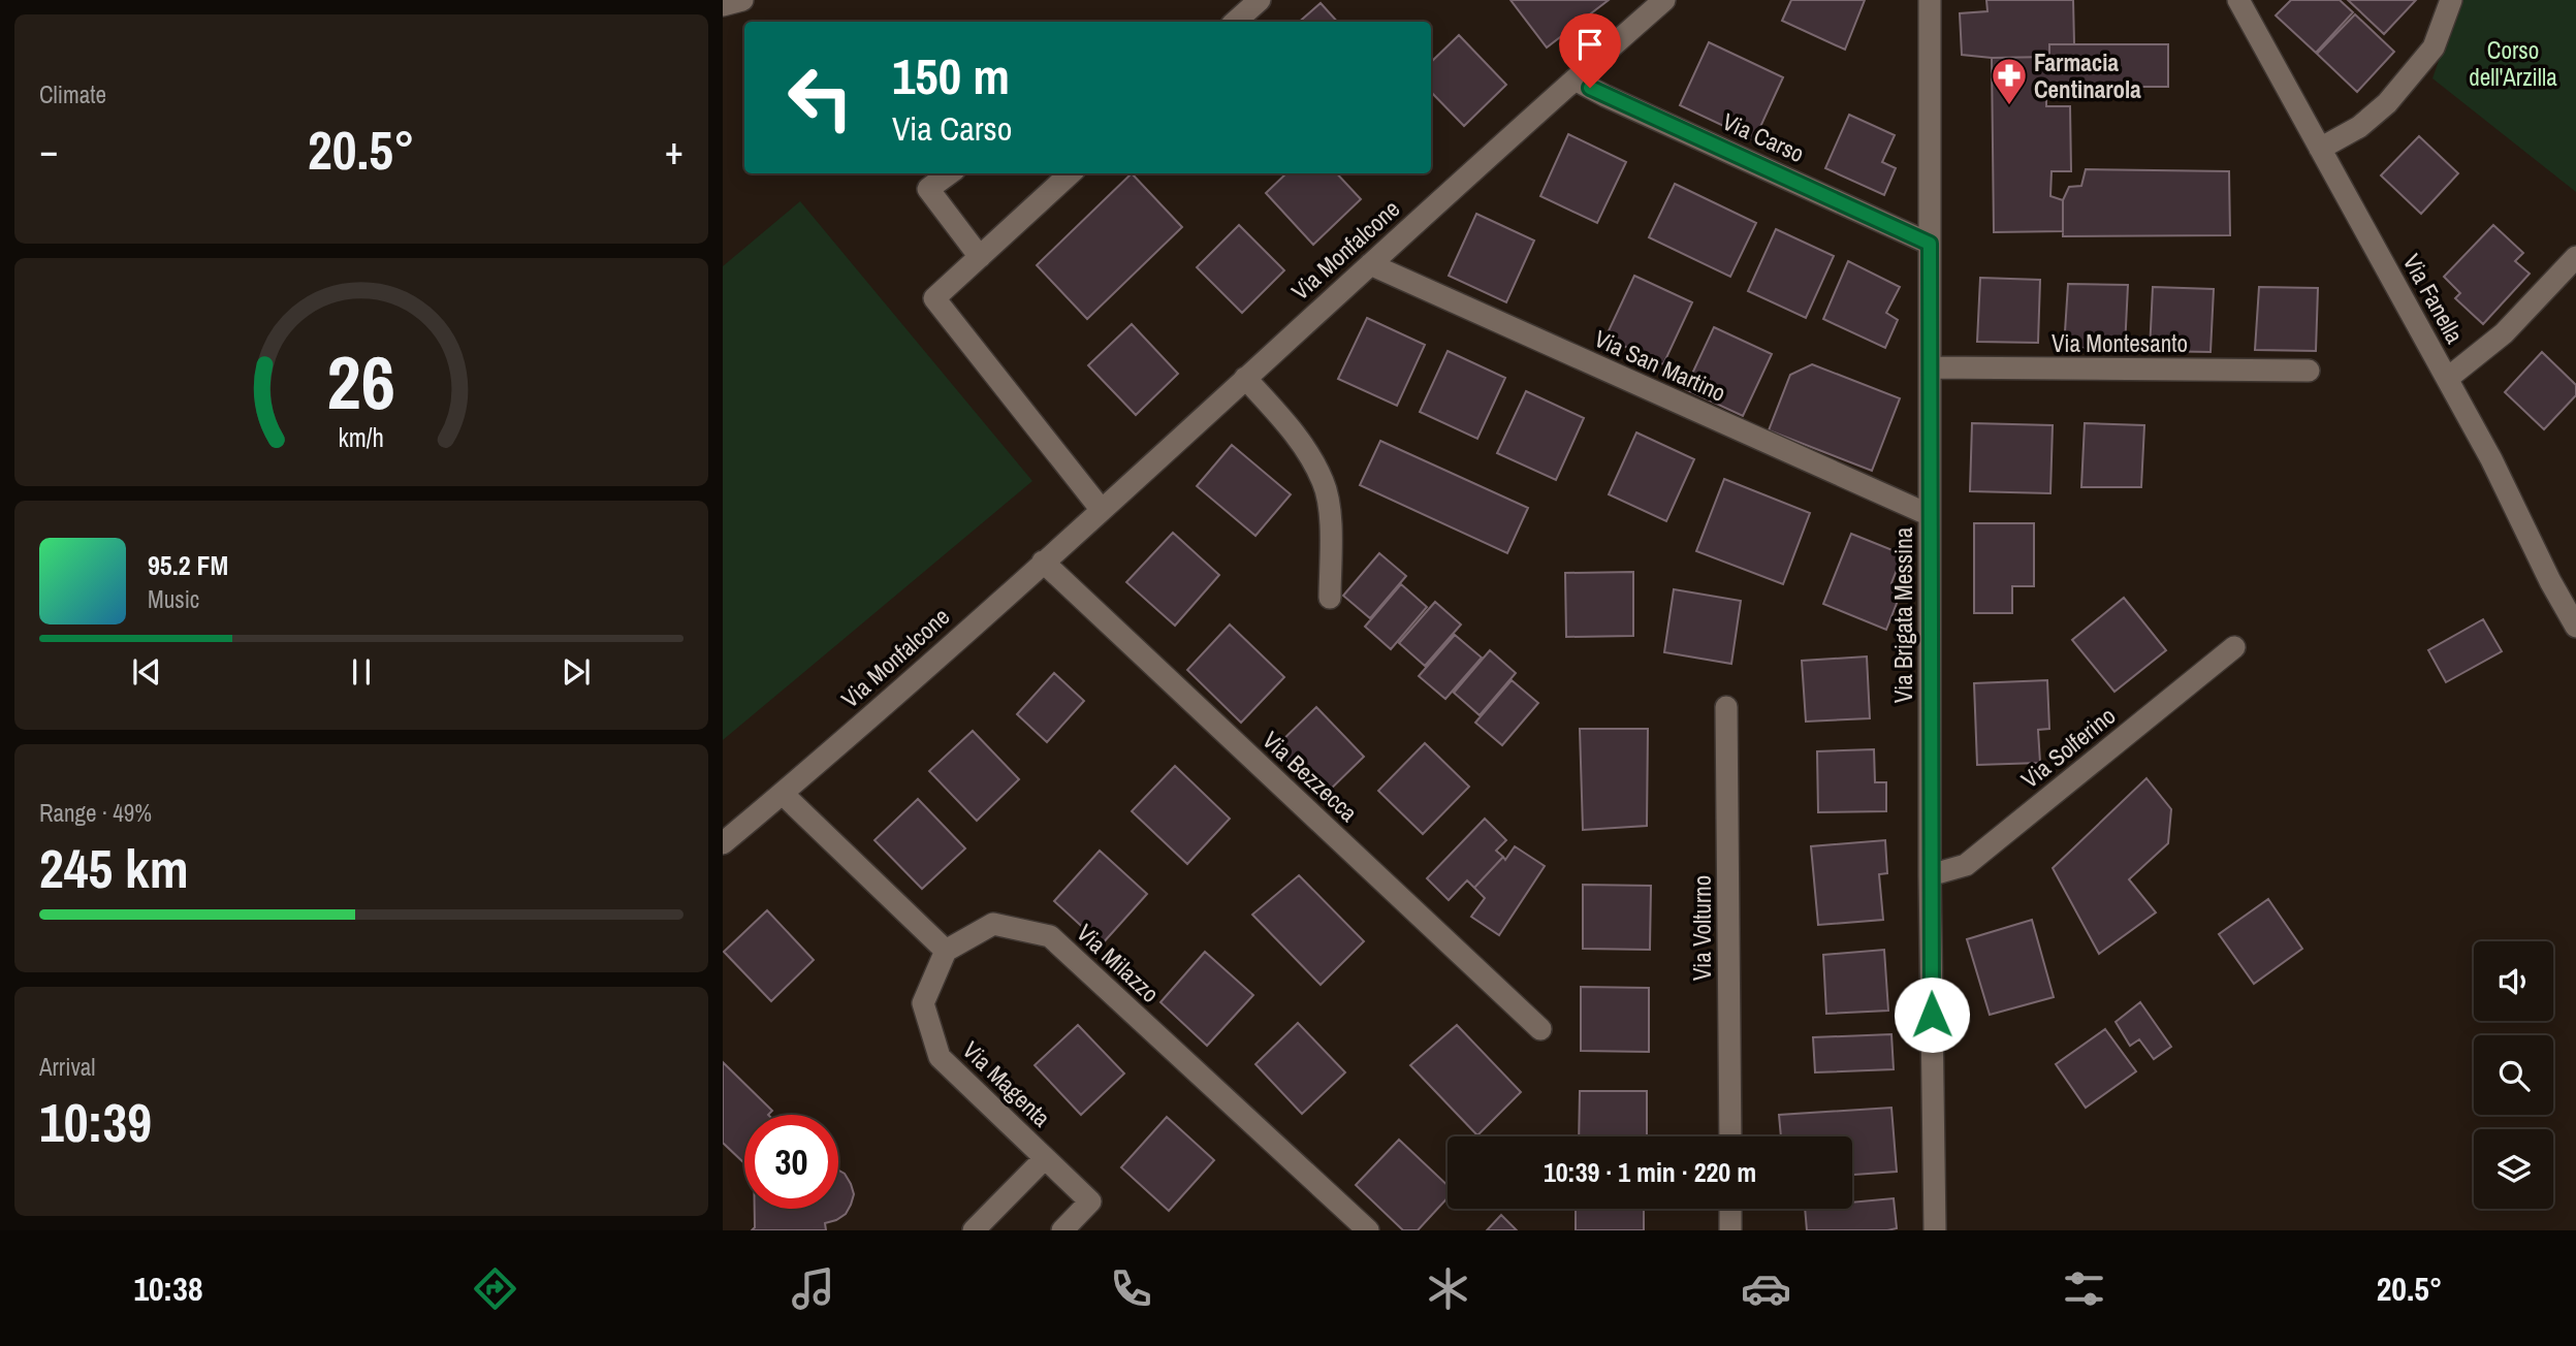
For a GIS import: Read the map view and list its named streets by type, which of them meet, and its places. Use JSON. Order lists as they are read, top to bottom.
{
  "streets": {
    "street": [
      "Via Carso",
      "Via Monfalcone",
      "Via Fanella",
      "Via Montesanto",
      "Via San Martino",
      "Via Brigata Messina",
      "Via Solferino",
      "Via Bezzecca",
      "Via Volturno",
      "Via Milazzo",
      "Via Magenta"
    ]
  },
  "crossings": [
    ["Via Carso", "Via Monfalcone"],
    ["Via Carso", "Via Brigata Messina"],
    ["Via Monfalcone", "Via San Martino"],
    ["Via Monfalcone", "Via Bezzecca"],
    ["Via Montesanto", "Via Brigata Messina"],
    ["Via San Martino", "Via Brigata Messina"],
    ["Via Brigata Messina", "Via Solferino"],
    ["Via Milazzo", "Via Magenta"]
  ],
  "parks": ["Corso dell'Arzilla"],
  "places": {
    "pharmacy": ["Farmacia Centinarola"]
  },
  "page": {
    "tile": [
      "Climate",
      ["Range · 49%", "245 km"],
      ["Arrival", "10:39"]
    ],
    "turn": ["150 m", "Via Carso"],
    "heat": ["−", "20.5°", "+"],
    "song": ["95.2 FM", "Music"],
    "limit": "30",
    "trip": "10:39 · 1 min · 220 m",
    "tabs": ["10:38", "20.5°"],
    "gauge": ["26", "km/h"]
  }
}
